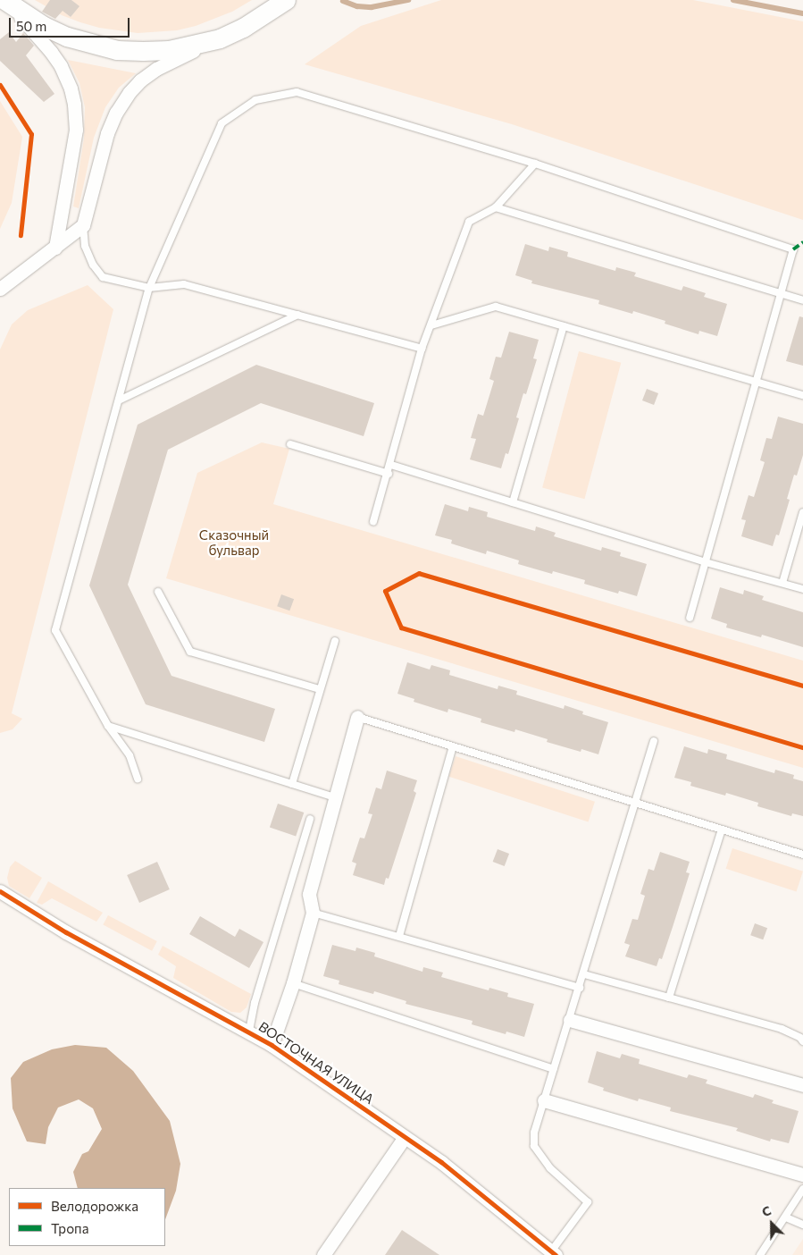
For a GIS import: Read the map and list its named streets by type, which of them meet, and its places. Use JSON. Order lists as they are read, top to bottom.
{
  "streets": {
    "street": ["ВОСТОЧНАЯ УЛИЦА"]
  },
  "parks": ["Сказочный бульвар"],
  "legend": ["Велодорожка", "Тропа"],
  "scale_bar": "50 m",
  "north": "top left"
}
